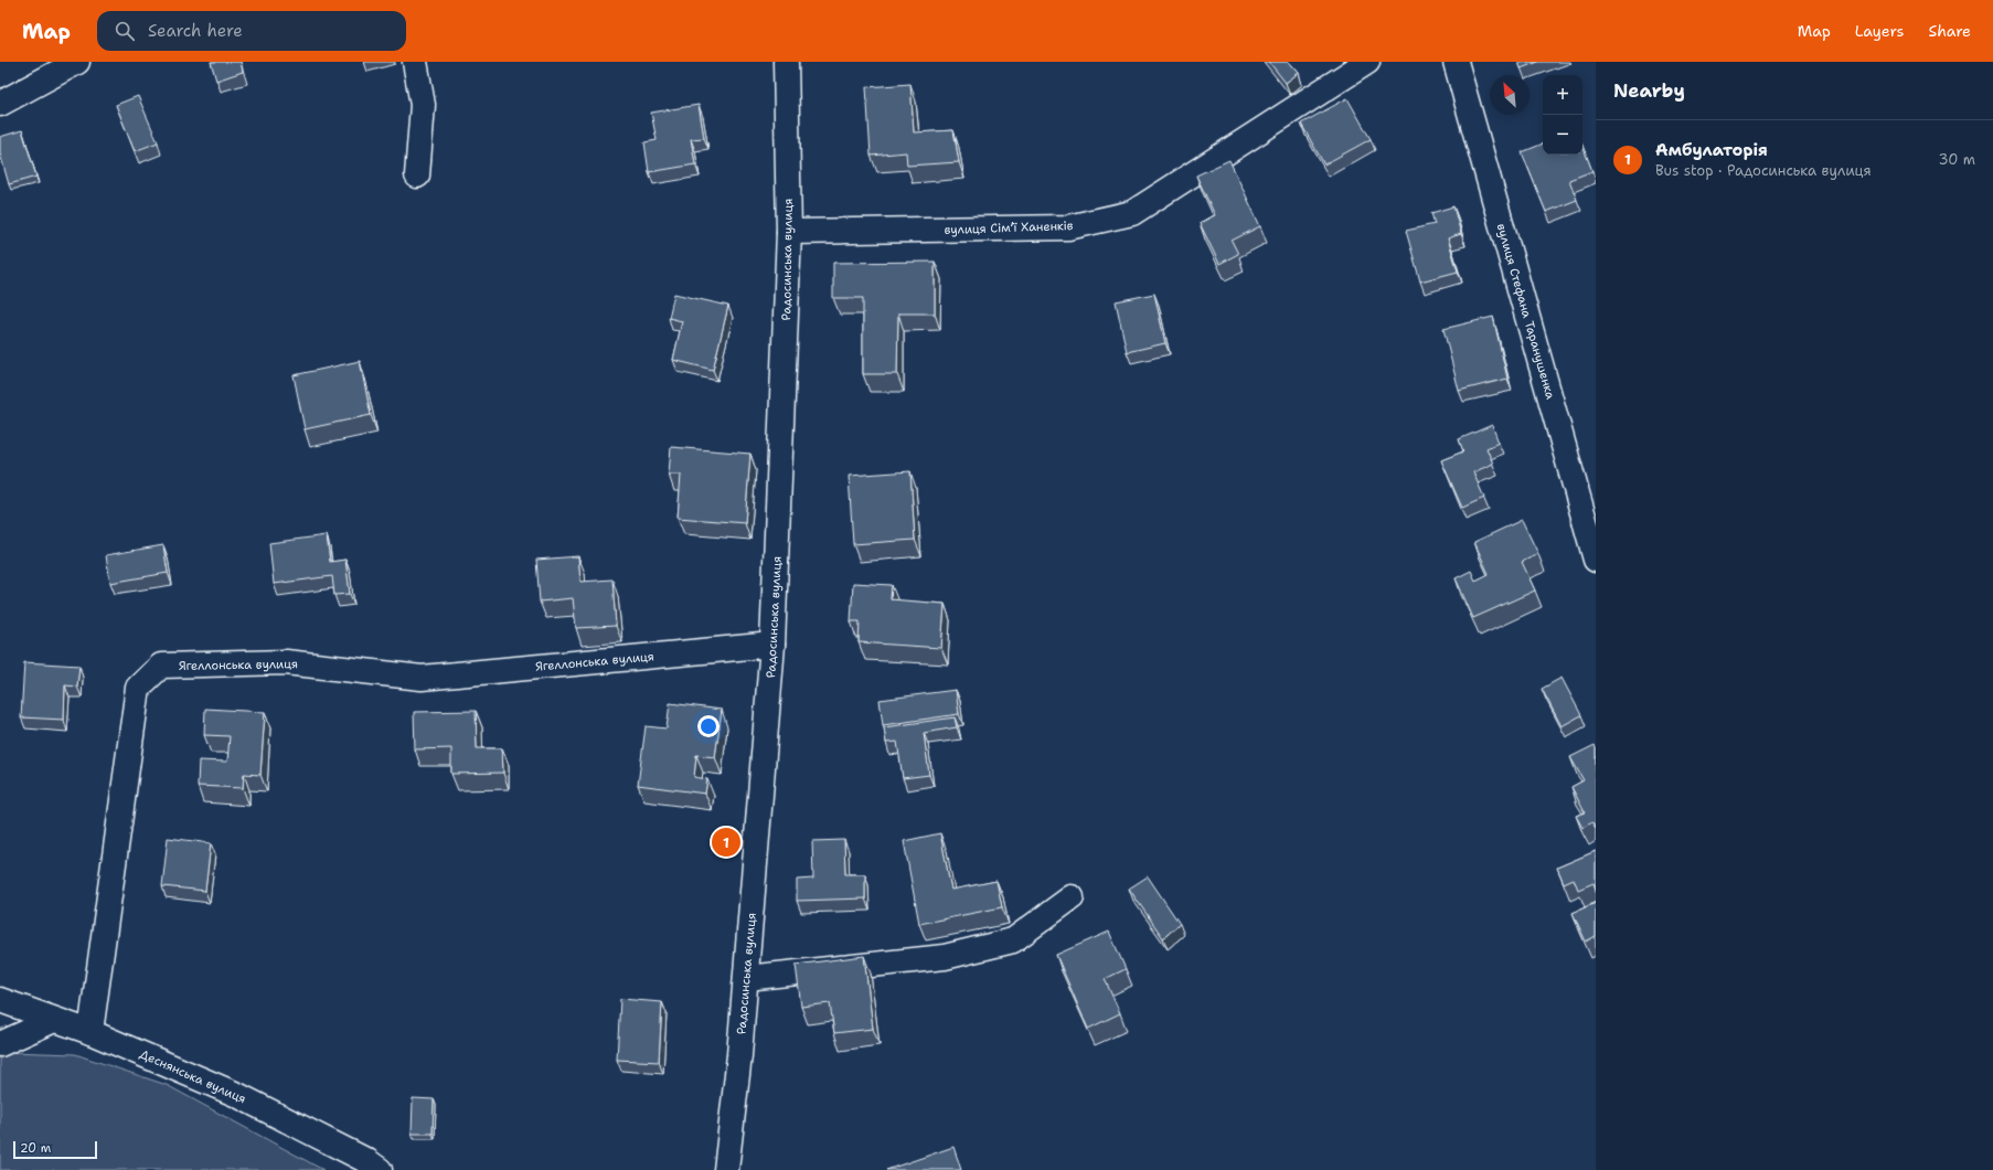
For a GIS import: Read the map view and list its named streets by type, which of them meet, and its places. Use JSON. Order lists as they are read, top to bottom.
{
  "streets": {
    "street": [
      "вулиця Сімʼї Ханенків",
      "Радосинська вулиця",
      "вулиця Стефана Таранушенка",
      "Ягеллонська вулиця",
      "Деснянська вулиця"
    ]
  },
  "crossings": [
    ["вулиця Сімʼї Ханенків", "Радосинська вулиця"],
    ["Радосинська вулиця", "Ягеллонська вулиця"],
    ["Ягеллонська вулиця", "Деснянська вулиця"]
  ],
  "scale_bar": "20 m",
  "north": "top left",
  "page": {
    "header": "Map",
    "search": "Search here",
    "nav": ["Map", "Layers", "Share"],
    "heading": "Nearby",
    "map_buttons": ["+", "−"],
    "list": [
      {
        "mark": "1",
        "name": "Амбулаторія",
        "note": "Bus stop · Радосинська вулиця",
        "value": "30 m"
      }
    ],
    "pins": "1",
    "scale": "20 m"
  }
}
